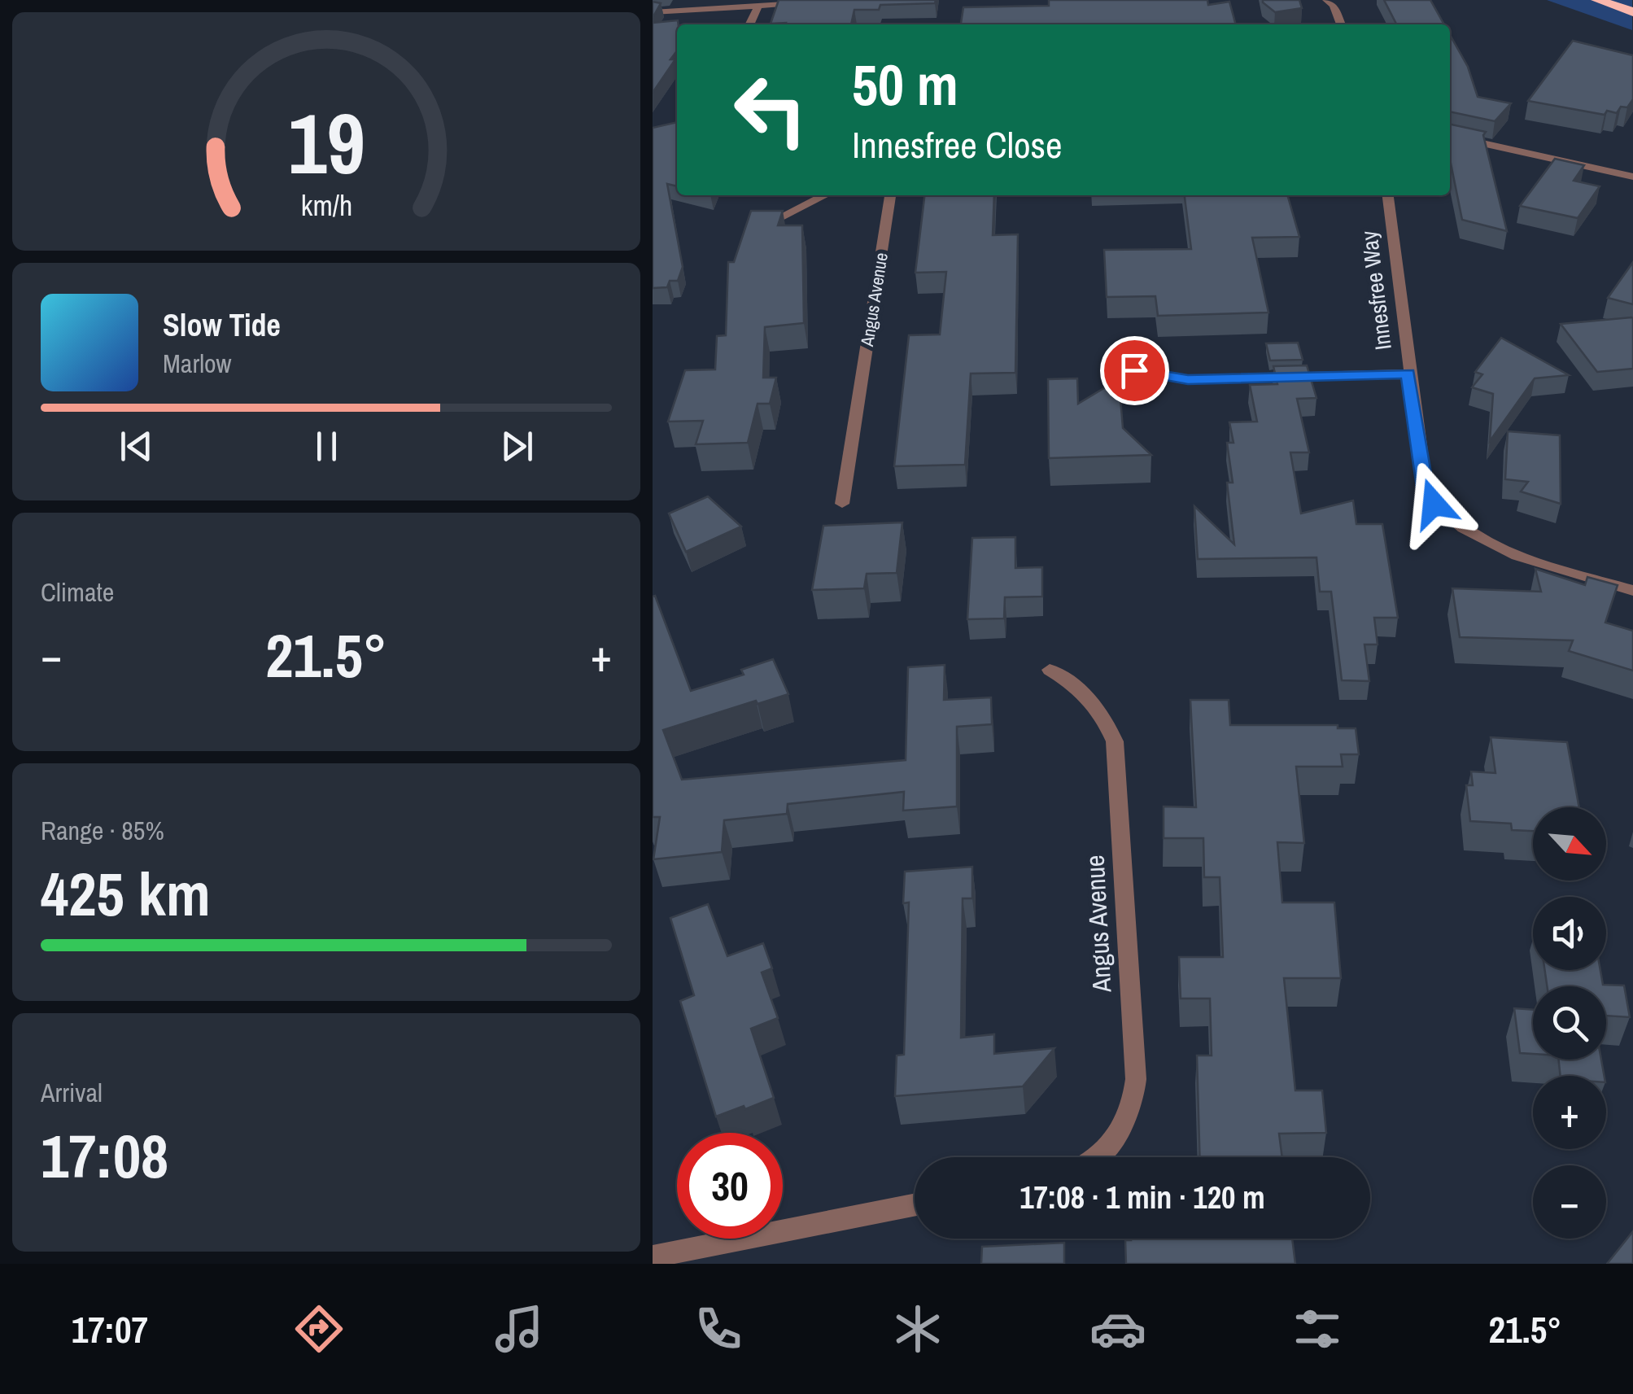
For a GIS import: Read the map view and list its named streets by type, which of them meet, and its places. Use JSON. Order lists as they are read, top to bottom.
{
  "streets": {
    "street": ["Innesfree Way", "Angus Avenue"]
  },
  "north": "bottom right",
  "page": {
    "turn": ["50 m", "Innesfree Close"],
    "song": ["Slow Tide", "Marlow"],
    "tile": [
      "Climate",
      ["Range · 85%", "425 km"],
      ["Arrival", "17:08"]
    ],
    "heat": ["−", "21.5°", "+"],
    "map_buttons": ["+", "−"],
    "limit": "30",
    "trip": "17:08 · 1 min · 120 m",
    "tabs": ["17:07", "21.5°"],
    "gauge": ["19", "km/h"]
  }
}
